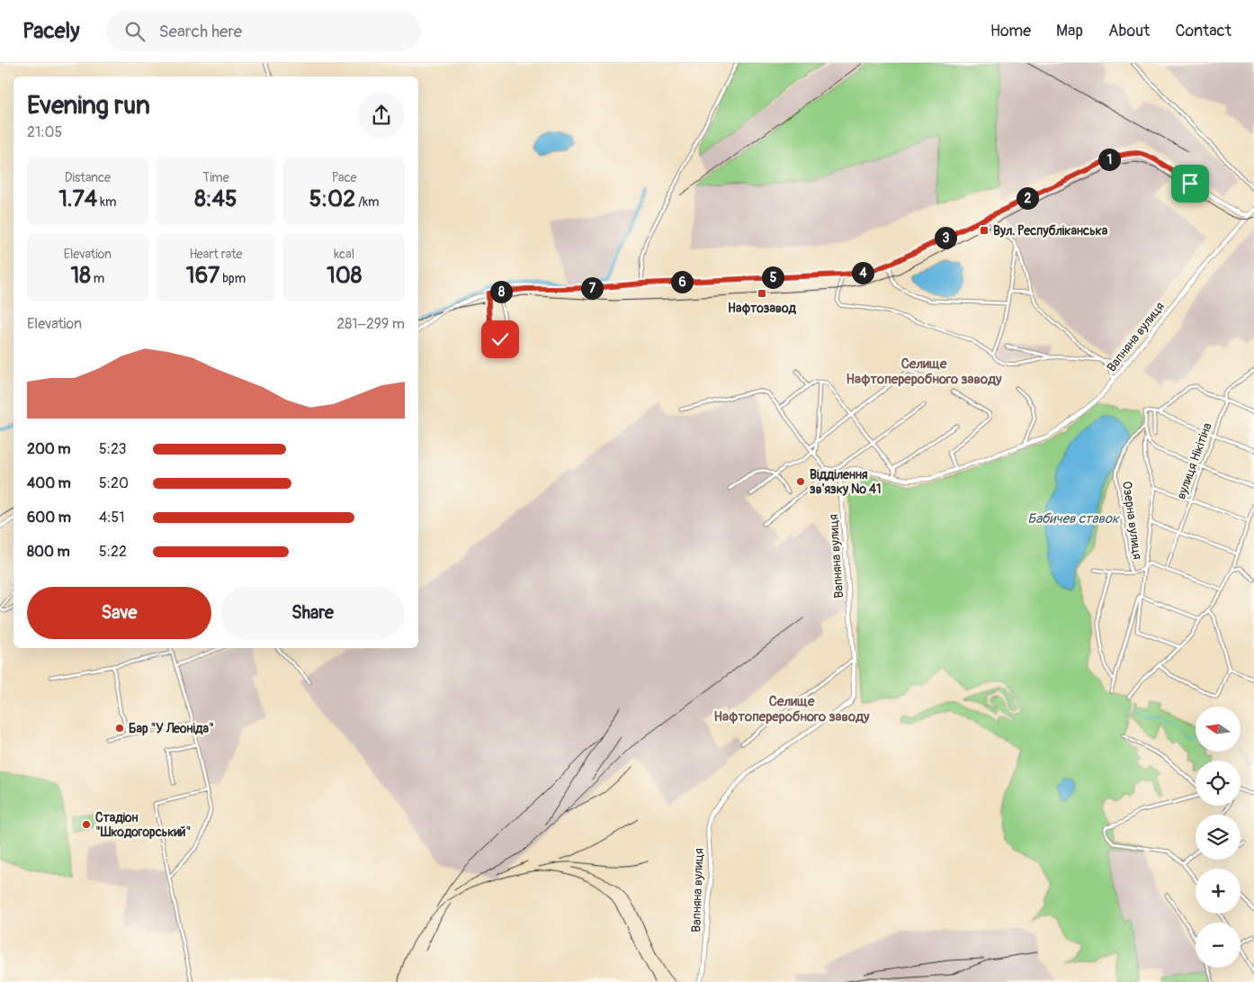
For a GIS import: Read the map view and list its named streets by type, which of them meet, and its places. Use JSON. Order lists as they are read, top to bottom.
{
  "streets": {
    "street": ["Вапняна вулиця", "вулиця Нікітіна", "Озерна вулиця"]
  },
  "districts": ["Селище Нафтопереробного заводу", "Селище Нафтопереробного заводу"],
  "water": ["Бабичев ставок"],
  "places": {
    "transit": ["Вул. Республіканська", "Нафтозавод"],
    "other": ["Відділення зв'язку № 41", "Бар \"У Леоніда\"", "Стадіон \"Шкодогорський\""]
  },
  "north": "left",
  "page": {
    "header": "Pacely",
    "search": "Search here",
    "nav": [
      "Home",
      "Map",
      "About",
      "Contact"
    ],
    "heading": ["Evening run", "21:05"],
    "pins": [
      "1",
      "2",
      "3",
      "4",
      "5",
      "6",
      "7",
      "8"
    ],
    "stats": [
      ["Distance", "1.74 km"],
      ["Time", "8:45"],
      ["Pace", "5:02 /km"],
      ["Elevation", "18 m"],
      ["Heart rate", "167 bpm"],
      ["kcal", "108"]
    ],
    "chart": ["Elevation", "281–299 m"],
    "list": [
      {
        "name": "200 m",
        "note": "5:23"
      },
      {
        "name": "400 m",
        "note": "5:20"
      },
      {
        "name": "600 m",
        "note": "4:51"
      },
      {
        "name": "800 m",
        "note": "5:22"
      }
    ],
    "buttons": ["Save", "Share"],
    "map_buttons": ["+", "−"]
  }
}
